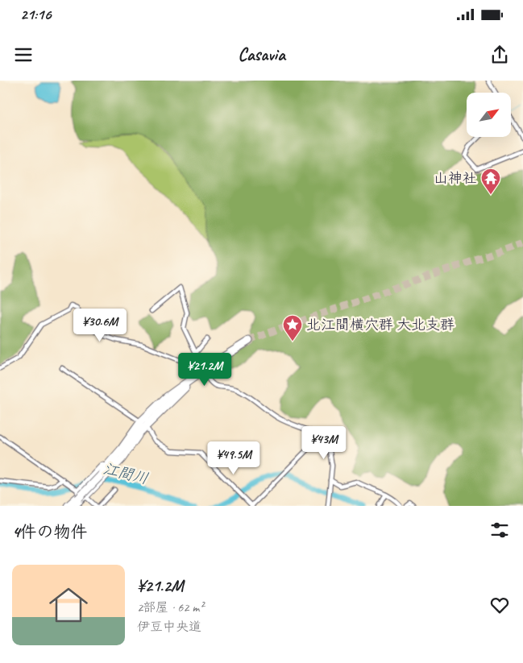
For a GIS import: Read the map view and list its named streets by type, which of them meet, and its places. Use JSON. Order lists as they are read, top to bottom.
{
  "water": ["江間川"],
  "places": {
    "temple": ["山神社"],
    "place": ["北江間横穴群 大北支群"]
  },
  "north": "top right",
  "page": {
    "status": "21:16",
    "header": "Casavia",
    "price": [
      "¥30.6M",
      "¥21.2M",
      "¥43M",
      "¥49.5M"
    ],
    "heading": "4件の物件",
    "list": [
      {
        "name": "¥21.2M",
        "note": "2部屋 · 62 m² · 伊豆中央道"
      }
    ]
  }
}
